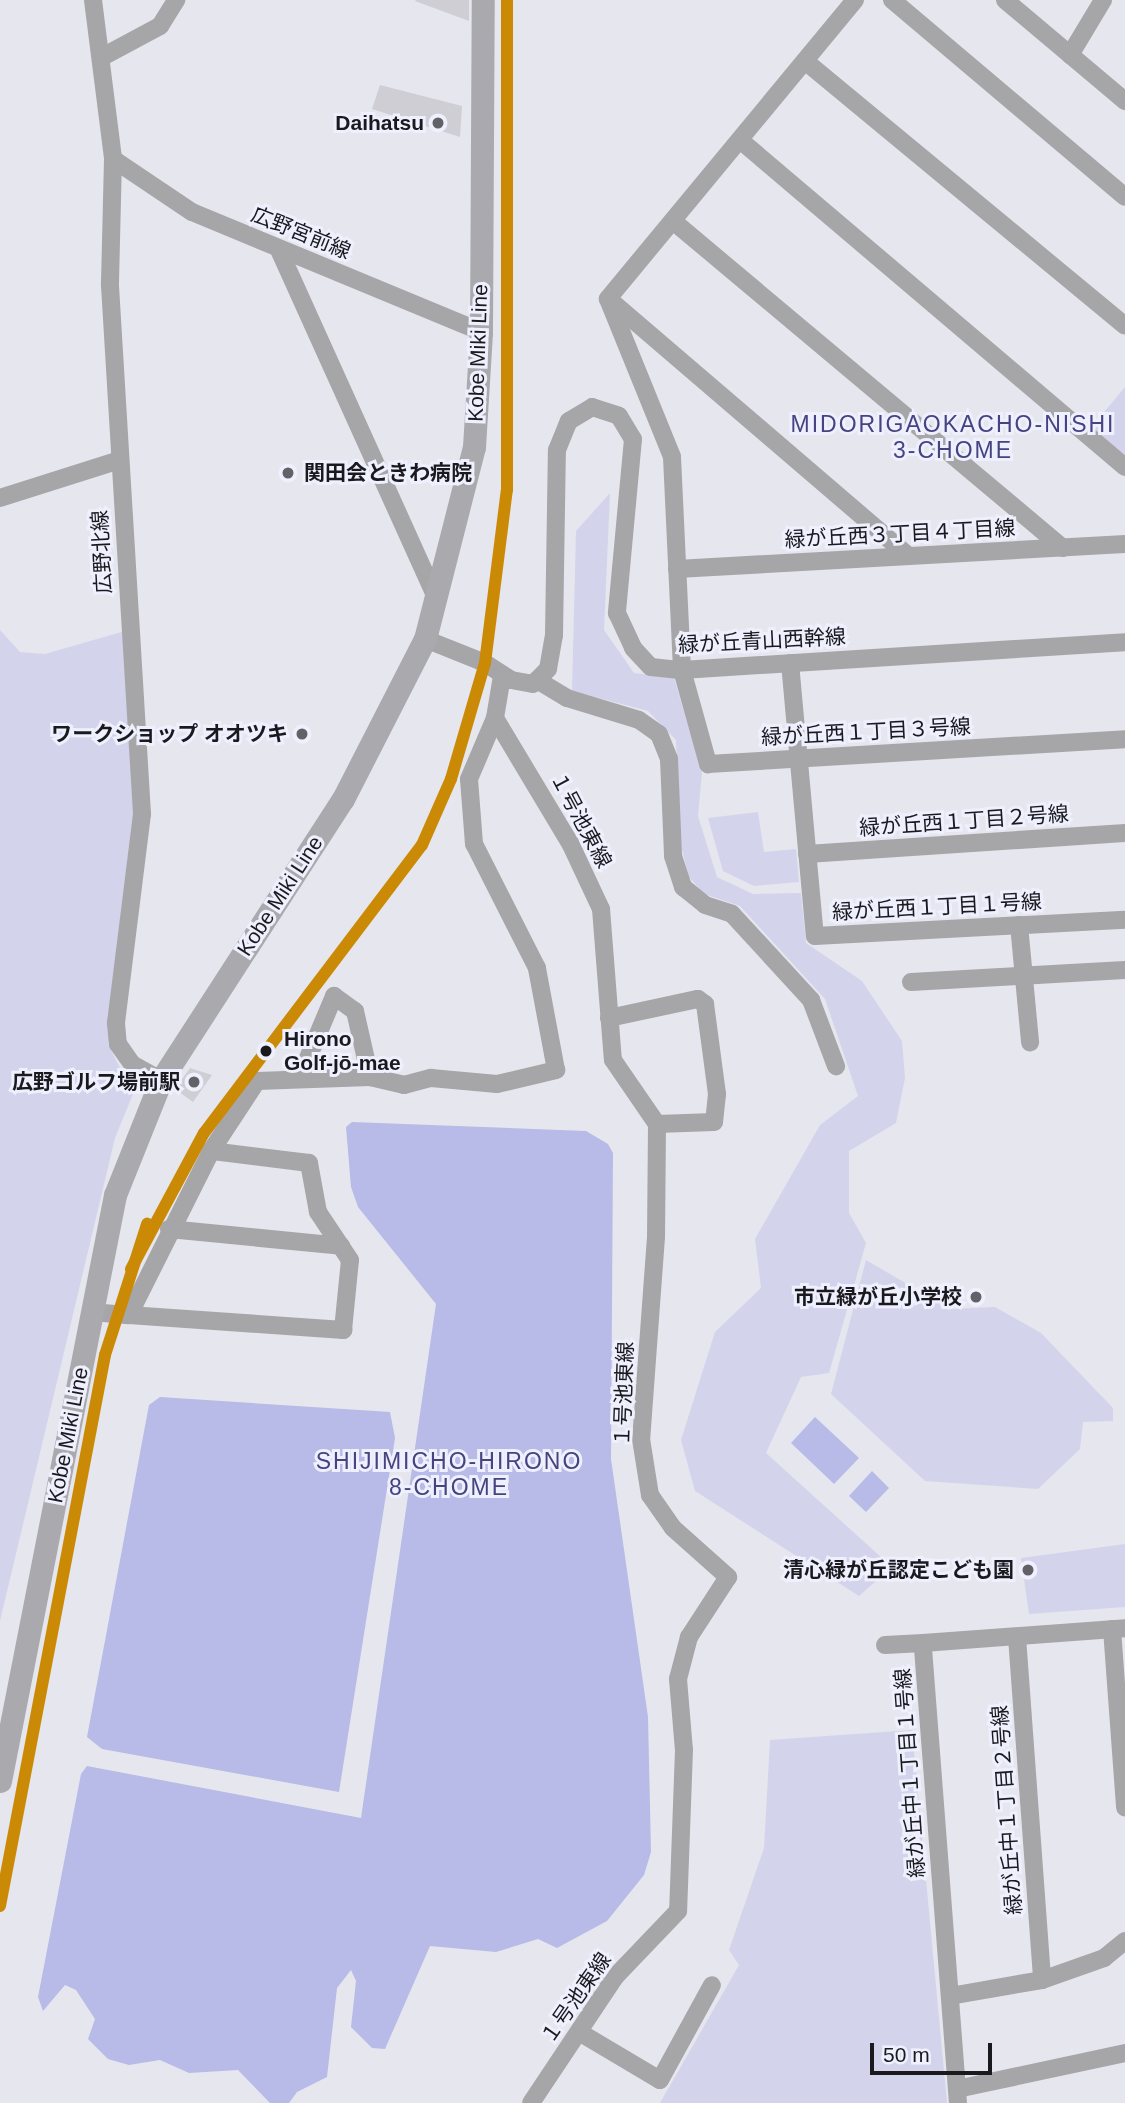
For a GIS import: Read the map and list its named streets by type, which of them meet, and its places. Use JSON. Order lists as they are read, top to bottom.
{
  "streets": {
    "main road": ["Kobe Miki Line"],
    "street": [
      "広野宮前線",
      "緑が丘西３丁目４丁目線",
      "広野北線",
      "緑が丘青山西幹線",
      "緑が丘西１丁目３号線",
      "１号池東線",
      "緑が丘西１丁目２号線",
      "緑が丘西１丁目１号線",
      "緑が丘中１丁目１号線",
      "緑が丘中１丁目２号線"
    ]
  },
  "crossings": [
    ["広野宮前線", "Kobe Miki Line"],
    ["広野宮前線", "広野北線"],
    ["Kobe Miki Line", "広野北線"],
    ["緑が丘青山西幹線", "緑が丘西１丁目３号線"],
    ["緑が丘青山西幹線", "緑が丘西１丁目１号線"],
    ["緑が丘西１丁目３号線", "緑が丘西１丁目１号線"],
    ["緑が丘西１丁目２号線", "緑が丘西１丁目１号線"],
    ["緑が丘中１丁目１号線", "緑が丘中１丁目２号線"]
  ],
  "districts": ["MIDORIGAOKACHO-NISHI 3-CHOME", "SHIJIMICHO-HIRONO 8-CHOME"],
  "places": [
    "Daihatsu",
    "関田会ときわ病院",
    "ワークショップ オオツキ",
    "Hirono Golf-jō-mae",
    "広野ゴルフ場前駅",
    "市立緑が丘小学校",
    "清心緑が丘認定こども園"
  ],
  "scale_bar": "50 m"
}
